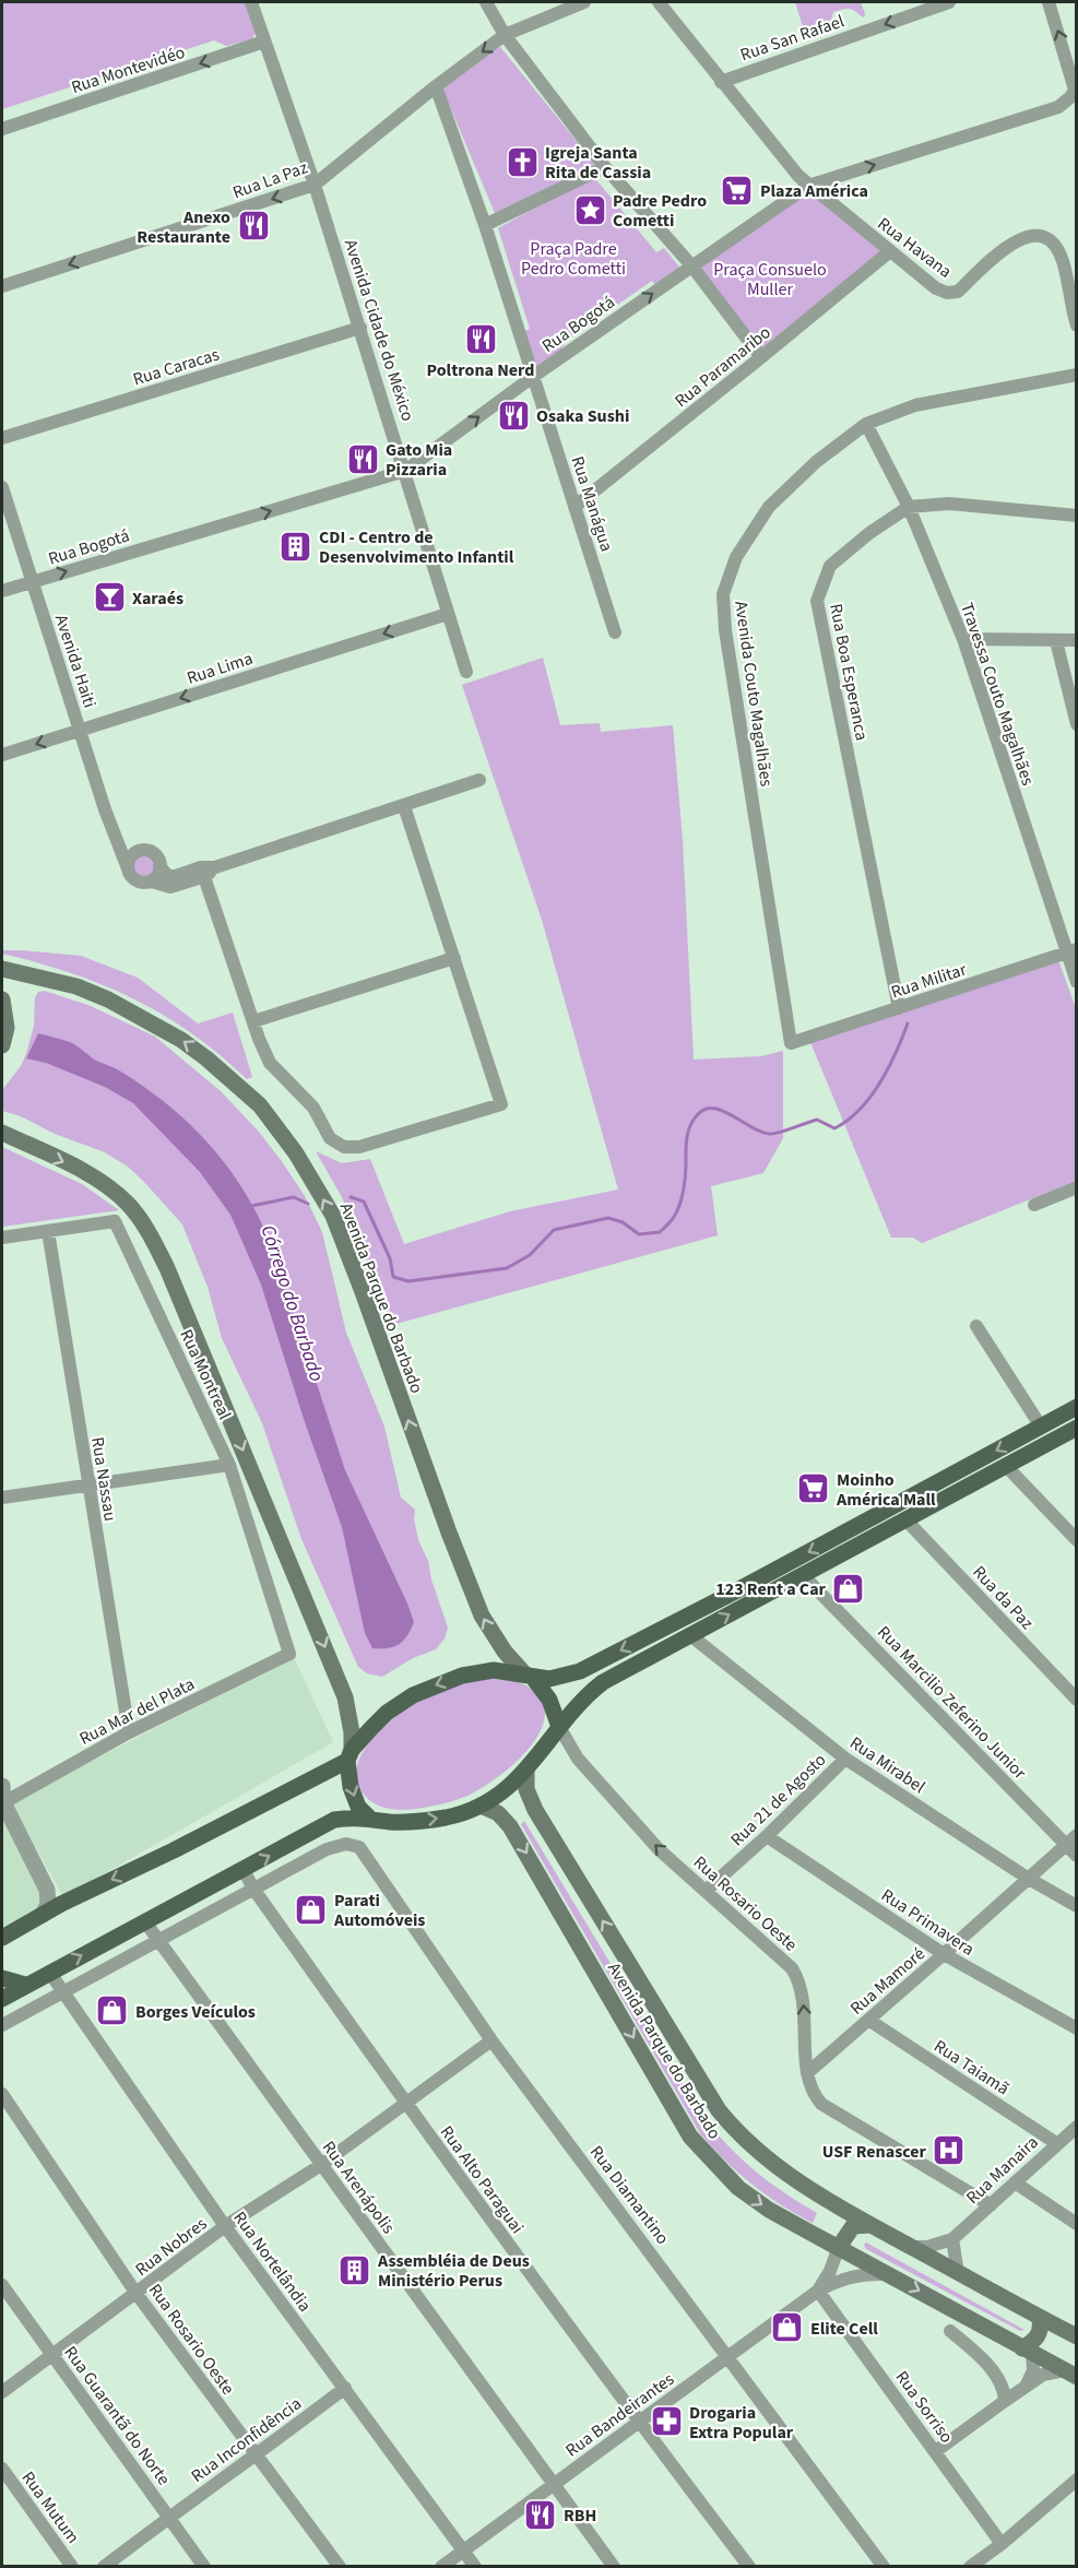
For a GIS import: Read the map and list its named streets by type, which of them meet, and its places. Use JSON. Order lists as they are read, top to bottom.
{
  "streets": {
    "main road": ["Avenida Parque do Barbado"],
    "street": [
      "Rua San Rafael",
      "Rua Montevidéo",
      "Rua La Paz",
      "Rua Havana",
      "Rua Bogotá",
      "Avenida Cidade do México",
      "Rua Caracas",
      "Rua Paramaribo",
      "Rua Manágua",
      "Avenida Haiti",
      "Rua Lima",
      "Rua Boa Esperanca",
      "Avenida Couto Magalhães",
      "Travessa Couto Magalhães",
      "Rua Militar",
      "Rua Montreal",
      "Rua Nassau",
      "Rua da Paz",
      "Rua Marcilio Zeferino Junior",
      "Rua Mar del Plata",
      "Rua Mirabel",
      "Rua 21 de Agosto",
      "Rua Rosario Oeste",
      "Rua Primavera",
      "Rua Mamoré",
      "Rua Taiamã",
      "Rua Manaira",
      "Rua Alto Paraguai",
      "Rua Arenápolis",
      "Rua Diamantino",
      "Rua Nobres",
      "Rua Nortelândia",
      "Rua Sorriso",
      "Rua Bandeirantes",
      "Rua Guarantã do Norte",
      "Rua Inconfidência",
      "Rua Mutum"
    ]
  },
  "crossings": [
    ["Rua San Rafael", "Rua Havana"],
    ["Rua Montevidéo", "Avenida Cidade do México"],
    ["Rua La Paz", "Avenida Cidade do México"],
    ["Rua La Paz", "Rua Manágua"],
    ["Rua Havana", "Rua Bogotá"],
    ["Rua Havana", "Rua Paramaribo"],
    ["Rua Bogotá", "Avenida Cidade do México"],
    ["Rua Bogotá", "Rua Manágua"],
    ["Rua Bogotá", "Avenida Haiti"],
    ["Avenida Cidade do México", "Rua Caracas"],
    ["Avenida Cidade do México", "Rua Lima"],
    ["Rua Paramaribo", "Rua Manágua"],
    ["Avenida Haiti", "Rua Lima"],
    ["Rua Boa Esperanca", "Travessa Couto Magalhães"],
    ["Rua Boa Esperanca", "Rua Militar"],
    ["Avenida Couto Magalhães", "Travessa Couto Magalhães"],
    ["Avenida Couto Magalhães", "Rua Militar"],
    ["Travessa Couto Magalhães", "Rua Militar"],
    ["Avenida Parque do Barbado", "Rua Rosario Oeste"],
    ["Avenida Parque do Barbado", "Rua Manaira"],
    ["Avenida Parque do Barbado", "Rua Bandeirantes"],
    ["Rua Montreal", "Rua Nassau"],
    ["Rua Montreal", "Rua Mar del Plata"],
    ["Rua Nassau", "Rua Mar del Plata"],
    ["Rua Marcilio Zeferino Junior", "Rua Mamoré"],
    ["Rua Mirabel", "Rua 21 de Agosto"],
    ["Rua Mirabel", "Rua Mamoré"],
    ["Rua 21 de Agosto", "Rua Rosario Oeste"],
    ["Rua 21 de Agosto", "Rua Primavera"],
    ["Rua Rosario Oeste", "Rua Mamoré"],
    ["Rua Rosario Oeste", "Rua Manaira"],
    ["Rua Rosario Oeste", "Rua Nobres"],
    ["Rua Rosario Oeste", "Rua Inconfidência"],
    ["Rua Primavera", "Rua Mamoré"],
    ["Rua Mamoré", "Rua Taiamã"],
    ["Rua Taiamã", "Rua Manaira"],
    ["Rua Alto Paraguai", "Rua Diamantino"],
    ["Rua Alto Paraguai", "Rua Nobres"],
    ["Rua Alto Paraguai", "Rua Bandeirantes"],
    ["Rua Arenápolis", "Rua Nobres"],
    ["Rua Arenápolis", "Rua Bandeirantes"],
    ["Rua Diamantino", "Rua Nobres"],
    ["Rua Diamantino", "Rua Bandeirantes"],
    ["Rua Nobres", "Rua Nortelândia"],
    ["Rua Nobres", "Rua Guarantã do Norte"],
    ["Rua Nortelândia", "Rua Bandeirantes"],
    ["Rua Nortelândia", "Rua Inconfidência"],
    ["Rua Sorriso", "Rua Bandeirantes"],
    ["Rua Guarantã do Norte", "Rua Inconfidência"]
  ],
  "one_way": [
    "Rua San Rafael",
    "Rua Montevidéo",
    "Rua La Paz",
    "Rua Bogotá",
    "Rua Lima"
  ],
  "water": ["Córrego do Barbado"],
  "parks": ["Praça Padre Pedro Cometti", "Praça Consuelo Muller"],
  "places": {
    "church": ["Igreja Santa Rita de Cassia"],
    "supermarket": ["Plaza América", "Moinho América Mall"],
    "place": ["Padre Pedro Cometti"],
    "restaurant": [
      "Anexo Restaurante",
      "Poltrona Nerd",
      "Osaka Sushi",
      "Gato Mia Pizzaria",
      "RBH"
    ],
    "building": ["CDI - Centro de Desenvolvimento Infantil", "Assembléia de Deus Ministério Perus"],
    "bar": ["Xaraés"],
    "shop": [
      "123 Rent a Car",
      "Parati Automóveis",
      "Borges Veículos",
      "Elite Cell"
    ],
    "hospital": ["USF Renascer"],
    "pharmacy": ["Drogaria Extra Popular"]
  }
}
